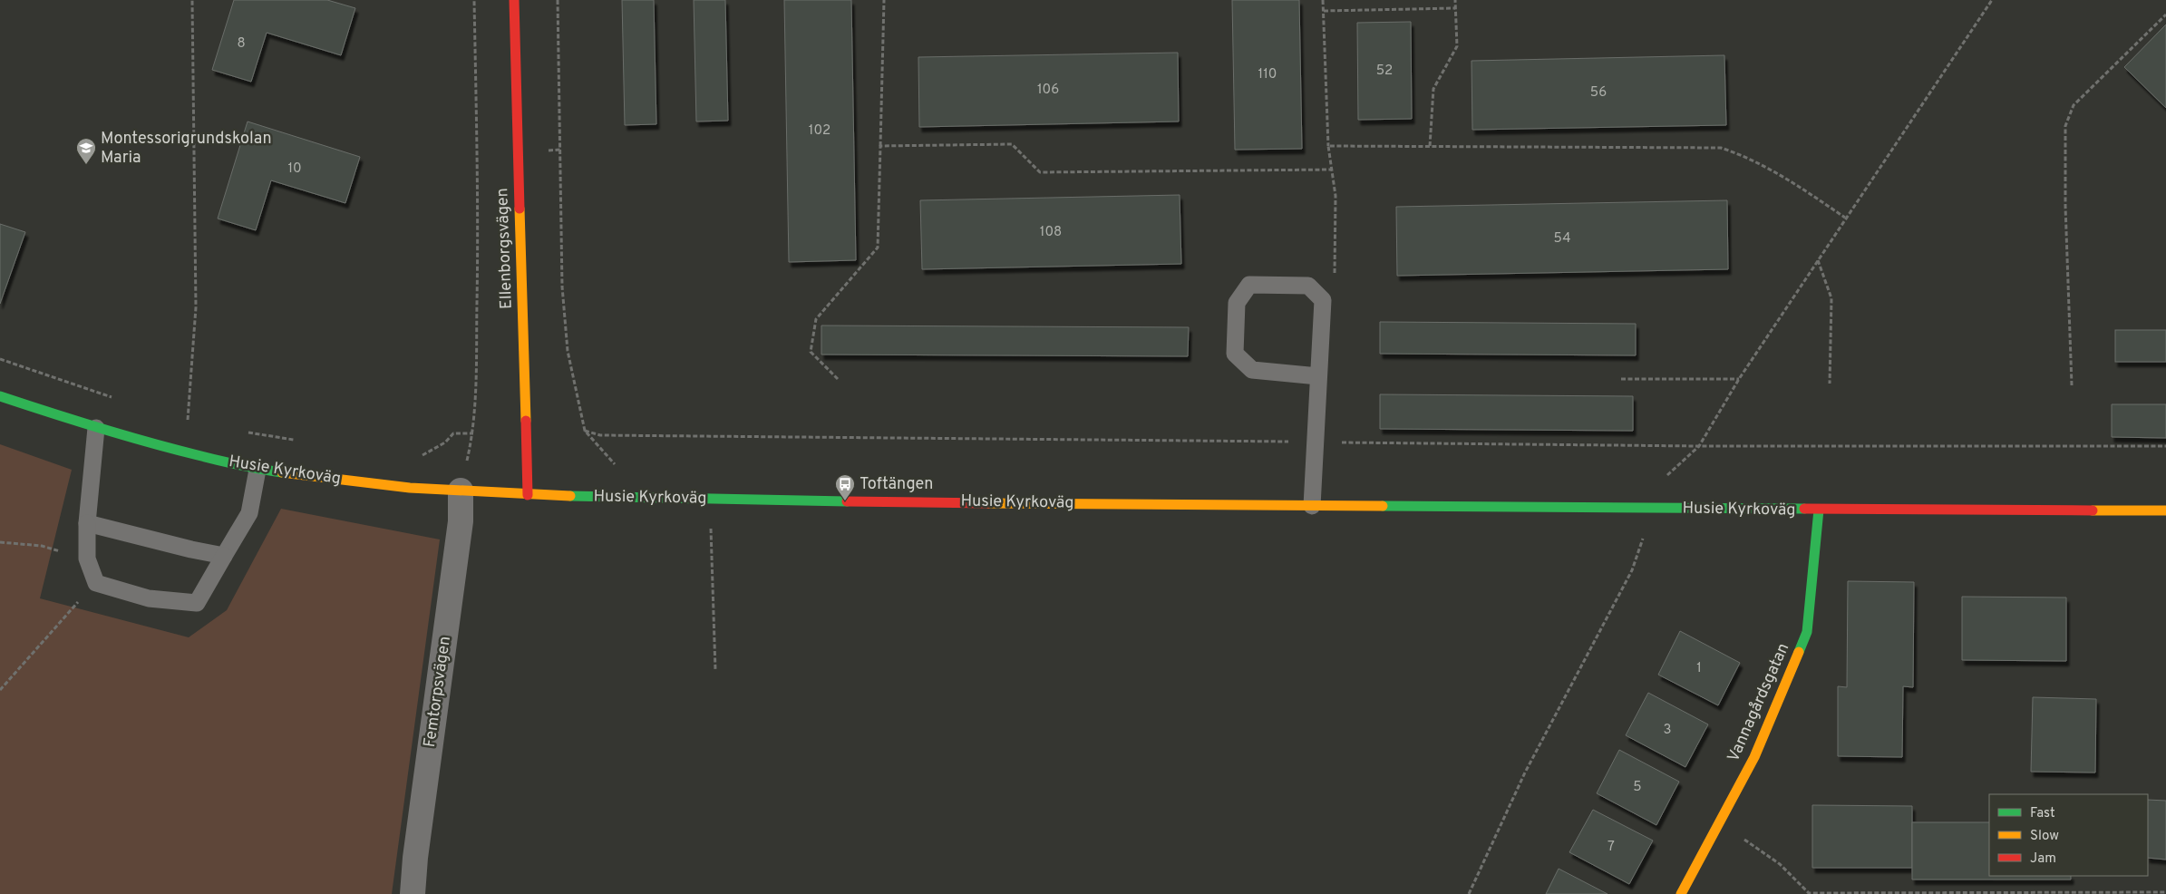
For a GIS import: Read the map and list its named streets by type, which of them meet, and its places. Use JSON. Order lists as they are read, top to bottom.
{
  "streets": {
    "street": [
      "Ellenborgsvägen",
      "Husie Kyrkoväg",
      "Femtorpsvägen",
      "Vannagårdsgatan"
    ]
  },
  "crossings": [
    ["Ellenborgsvägen", "Husie Kyrkoväg"],
    ["Husie Kyrkoväg", "Femtorpsvägen"],
    ["Husie Kyrkoväg", "Vannagårdsgatan"]
  ],
  "places": {
    "school or university": ["Montessorigrundskolan Maria"],
    "bus stop": ["Toftängen"]
  },
  "house_numbers": [
    "8",
    "52",
    "110",
    "106",
    "56",
    "102",
    "10",
    "108",
    "54",
    "1",
    "3",
    "5",
    "7"
  ],
  "legend": ["Fast", "Slow", "Jam"]
}
